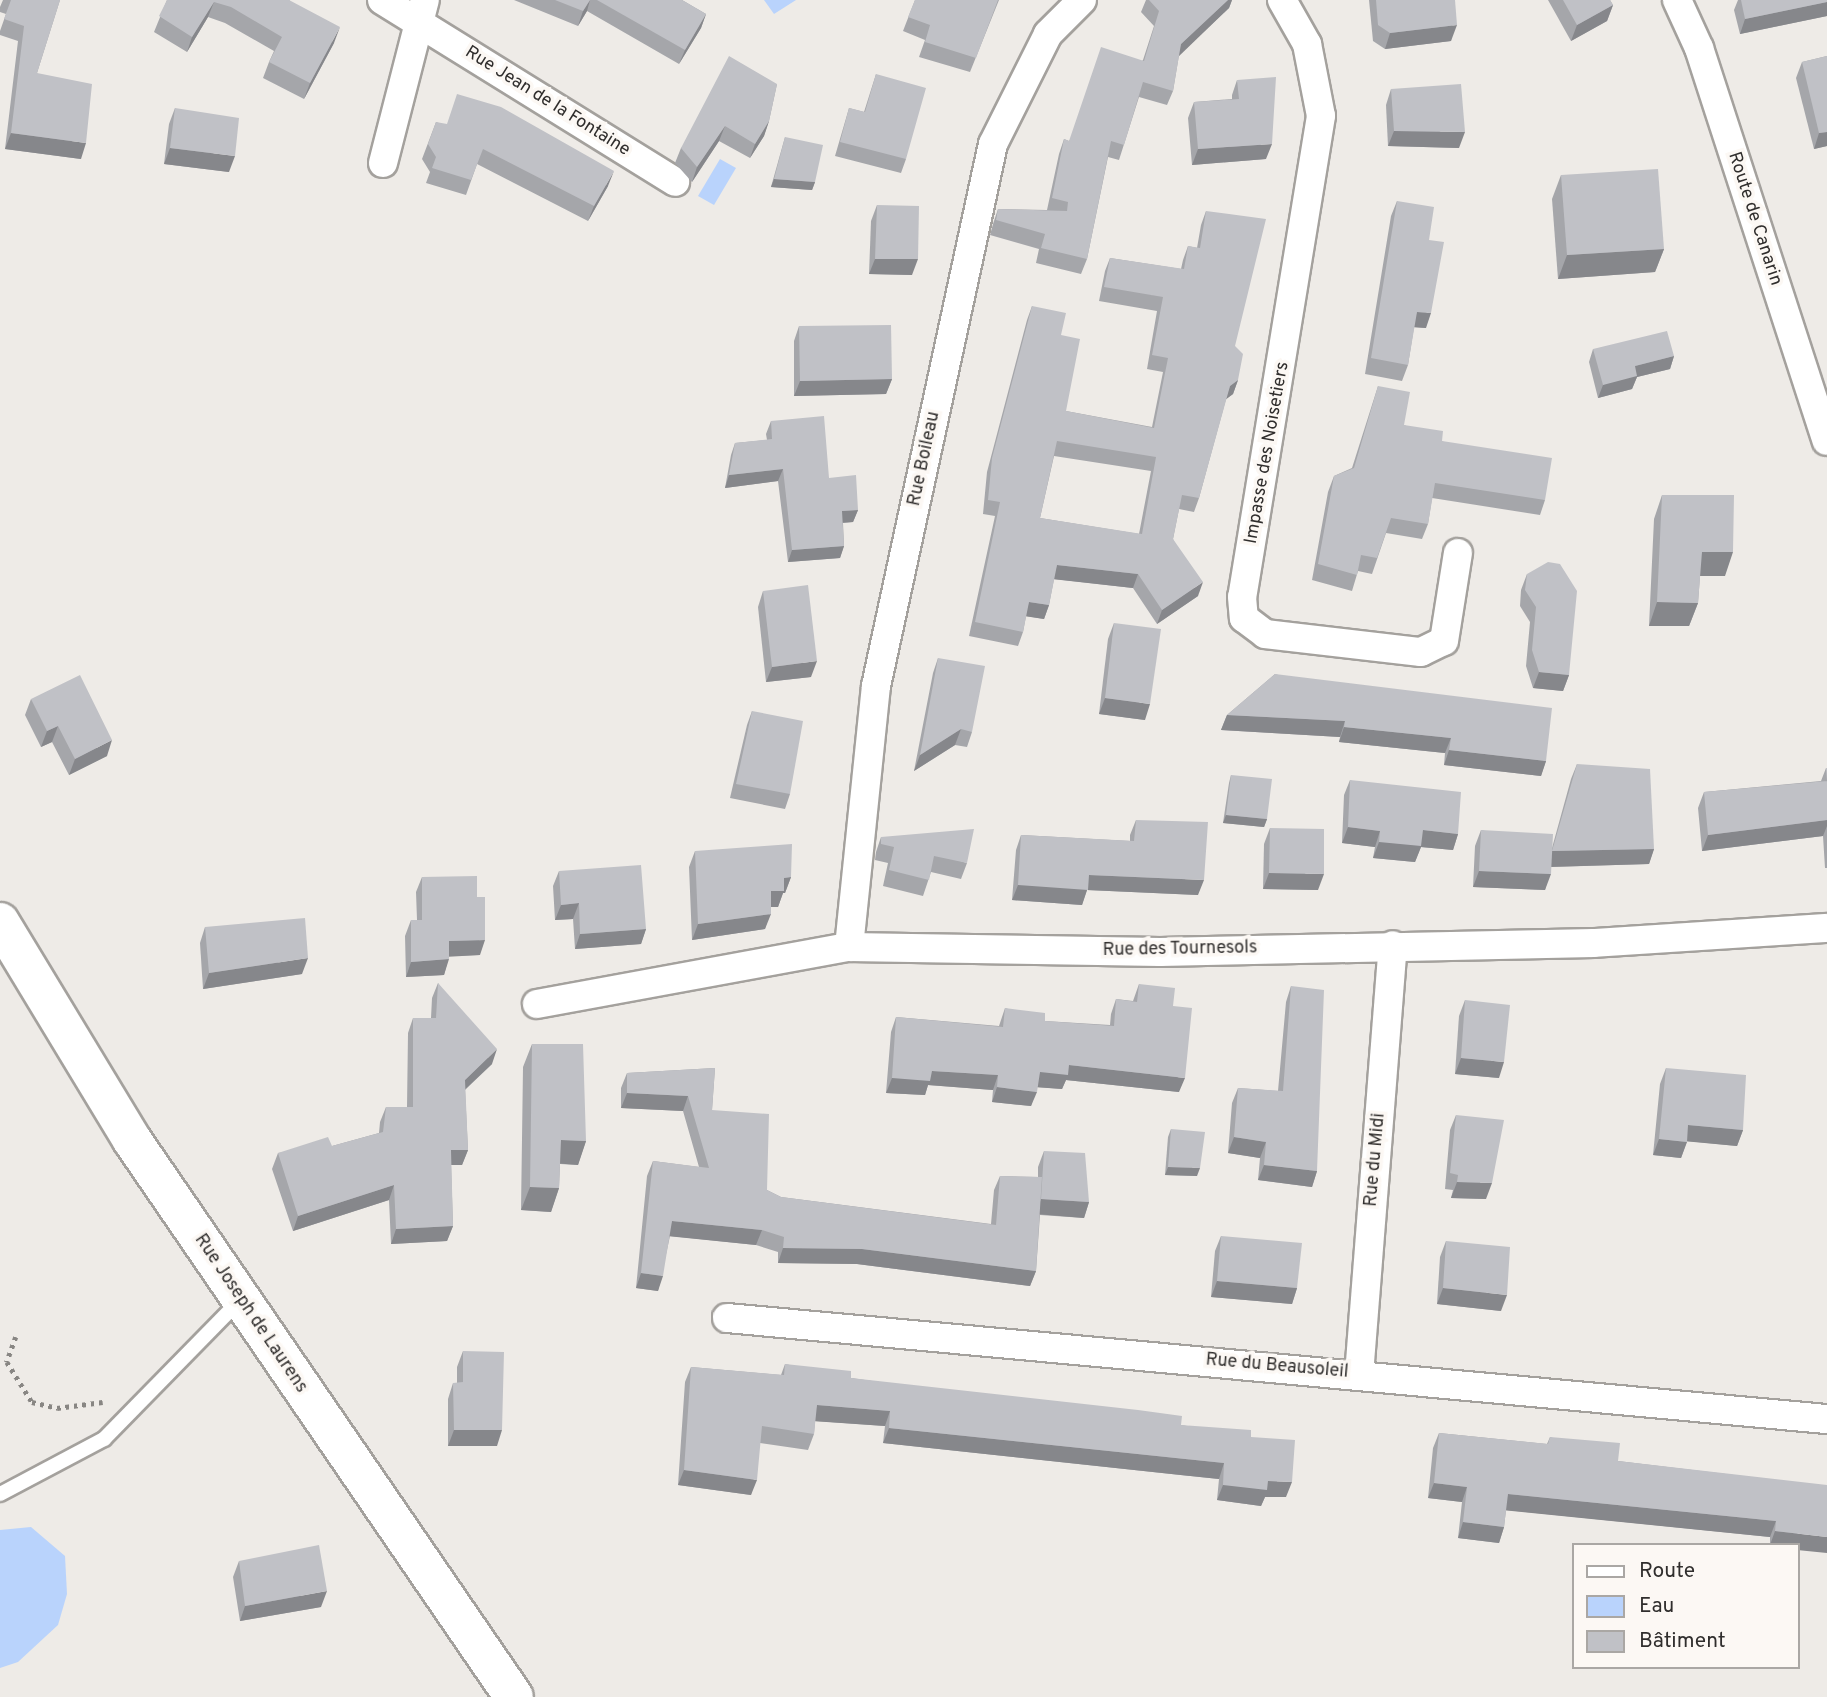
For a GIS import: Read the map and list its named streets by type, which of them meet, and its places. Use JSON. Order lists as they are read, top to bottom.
{
  "streets": {
    "main road": ["Rue Joseph de Laurens"],
    "street": [
      "Rue Jean de la Fontaine",
      "Route de Canarin",
      "Impasse des Noisetiers",
      "Rue Boileau",
      "Rue des Tournesols",
      "Rue du Midi",
      "Rue du Beausoleil"
    ]
  },
  "crossings": [
    ["Rue Boileau", "Rue des Tournesols"],
    ["Rue des Tournesols", "Rue du Midi"],
    ["Rue du Midi", "Rue du Beausoleil"]
  ],
  "legend": ["Route", "Eau", "Bâtiment"]
}
